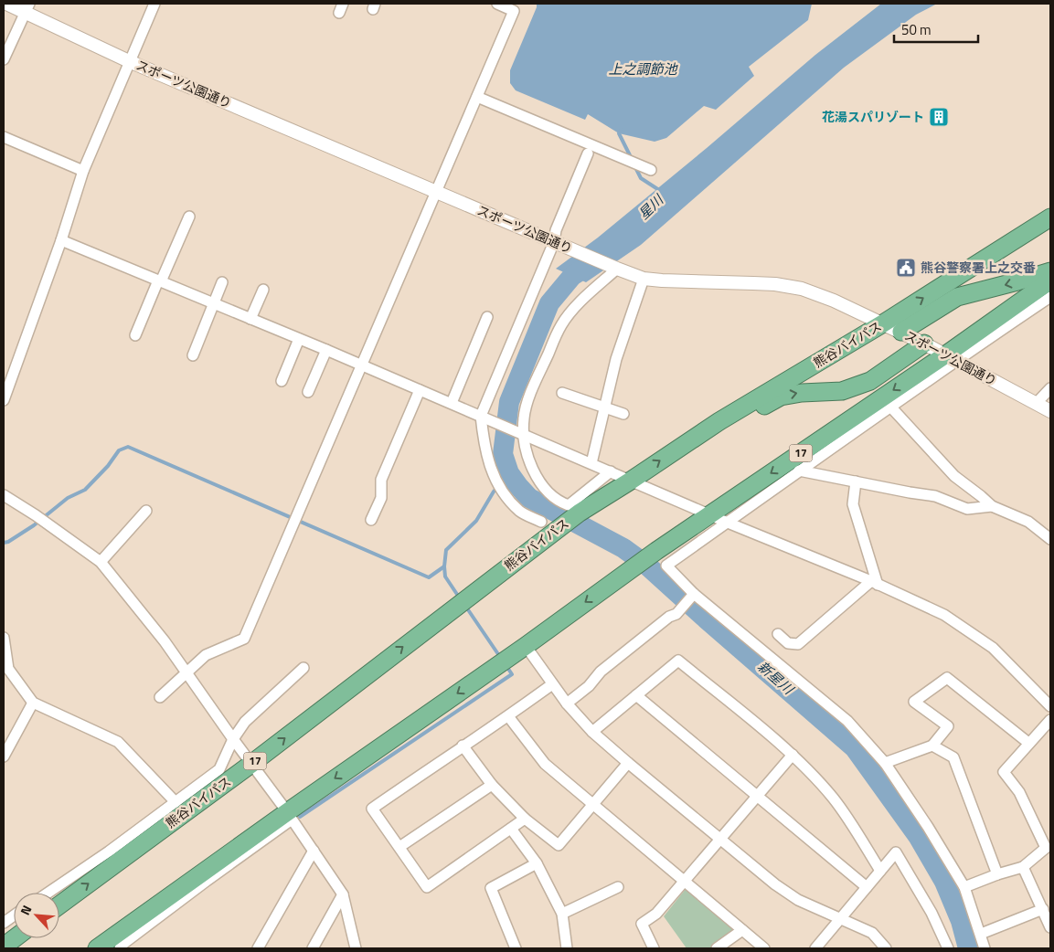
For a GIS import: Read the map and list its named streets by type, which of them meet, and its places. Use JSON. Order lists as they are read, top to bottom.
{
  "streets": {
    "highway": ["熊谷バイパス", "17"],
    "street": ["スポーツ公園通り"]
  },
  "crossings": [
    ["スポーツ公園通り", "熊谷バイパス"],
    ["スポーツ公園通り", "17"]
  ],
  "water": ["上之調節池", "星川", "新星川"],
  "places": {
    "building": ["花湯スパリゾート"],
    "public building": ["熊谷警察署上之交番"]
  },
  "scale_bar": "50 m",
  "north": "top left"
}
